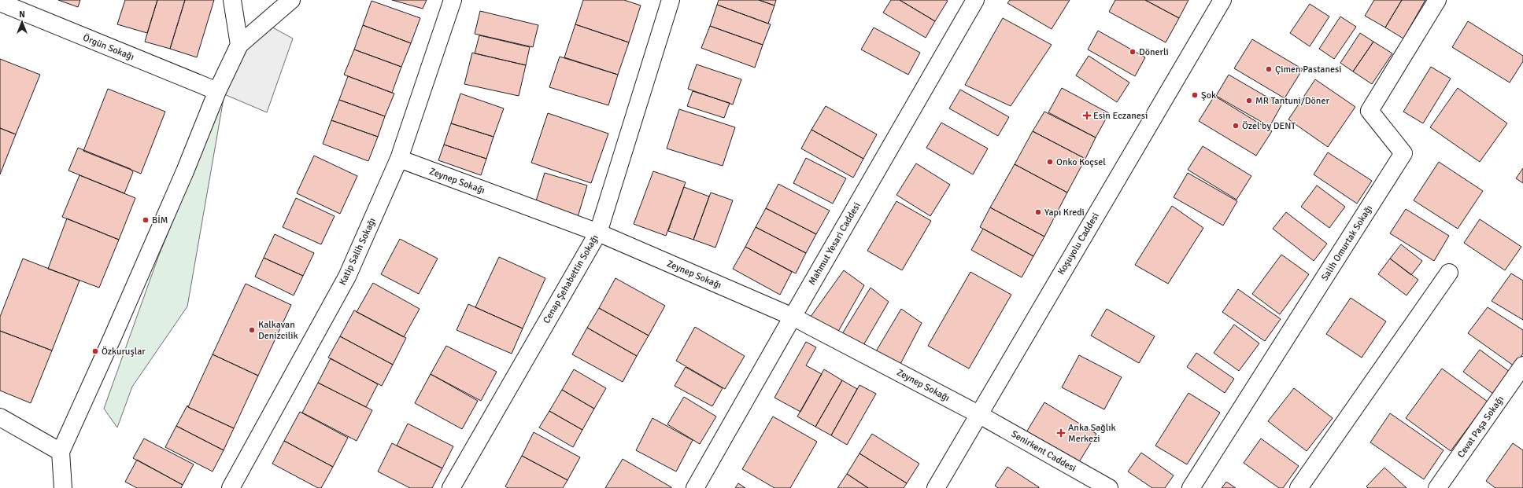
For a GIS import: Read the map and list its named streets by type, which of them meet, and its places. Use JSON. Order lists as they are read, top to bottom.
{
  "streets": {
    "street": [
      "Örgün Sokağı",
      "Zeynep Sokağı",
      "Salih Omurtak Sokağı",
      "Mahmut Yesari Caddesi",
      "Koşuyolu Caddesi",
      "Katip Salih Sokağı",
      "Cenap Şehabettin Sokağı",
      "Cevat Paşa Sokağı",
      "Senirkent Caddesi"
    ]
  },
  "crossings": [
    ["Zeynep Sokağı", "Mahmut Yesari Caddesi"],
    ["Zeynep Sokağı", "Koşuyolu Caddesi"],
    ["Zeynep Sokağı", "Katip Salih Sokağı"],
    ["Zeynep Sokağı", "Cenap Şehabettin Sokağı"],
    ["Zeynep Sokağı", "Senirkent Caddesi"],
    ["Koşuyolu Caddesi", "Senirkent Caddesi"]
  ],
  "places": {
    "other": [
      "Dönerli",
      "Çimen Pastanesi",
      "Şok",
      "MR Tantuni/Döner",
      "Özel by DENT",
      "Onko Koçsel",
      "Yapı Kredi",
      "BİM",
      "Kalkavan Denizcilik",
      "Özkuruşlar"
    ],
    "health": ["Esin Eczanesi", "Anka Sağlık Merkezi"]
  },
  "north": "top"
}
